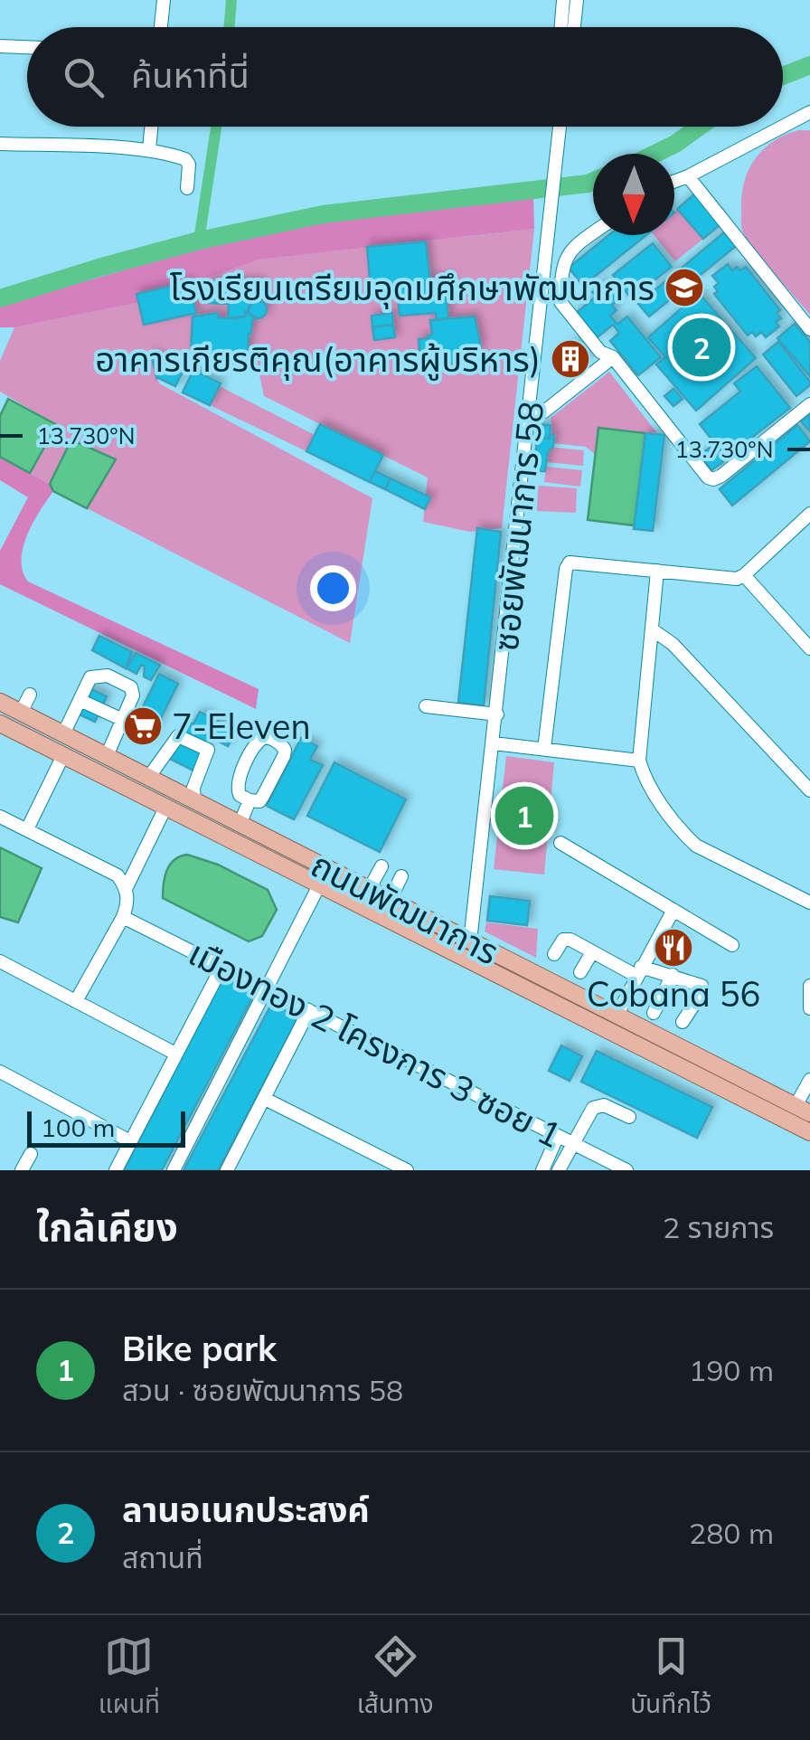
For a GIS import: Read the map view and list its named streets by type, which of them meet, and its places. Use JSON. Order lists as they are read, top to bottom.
{
  "streets": {
    "main road": ["ถนนพัฒนาการ"],
    "street": ["ซอยพัฒนาการ 58", "เมืองทอง 2 โครงการ 3 ซอย 1"]
  },
  "crossings": [
    ["ซอยพัฒนาการ 58", "ถนนพัฒนาการ"]
  ],
  "places": {
    "school or university": ["โรงเรียนเตรียมอุดมศึกษาพัฒนาการ"],
    "building": ["อาคารเกียรติคุณ(อาคารผู้บริหาร)"],
    "supermarket": ["7-Eleven"],
    "restaurant": ["Cobana 56"]
  },
  "scale_bar": "100 m",
  "north": "bottom",
  "page": {
    "search": "ค้นหาที่นี่",
    "pins": ["2", "1"],
    "scale": "100 m",
    "heading": ["ใกล้เคียง", "2 รายการ"],
    "list": [
      {
        "mark": "1",
        "name": "Bike park",
        "note": "สวน · ซอยพัฒนาการ 58",
        "value": "190 m"
      },
      {
        "mark": "2",
        "name": "ลานอเนกประสงค์",
        "note": "สถานที่",
        "value": "280 m"
      }
    ],
    "nav": ["แผนที่", "เส้นทาง", "บันทึกไว้"]
  },
  "coordinates": ["13.730°N"]
}
